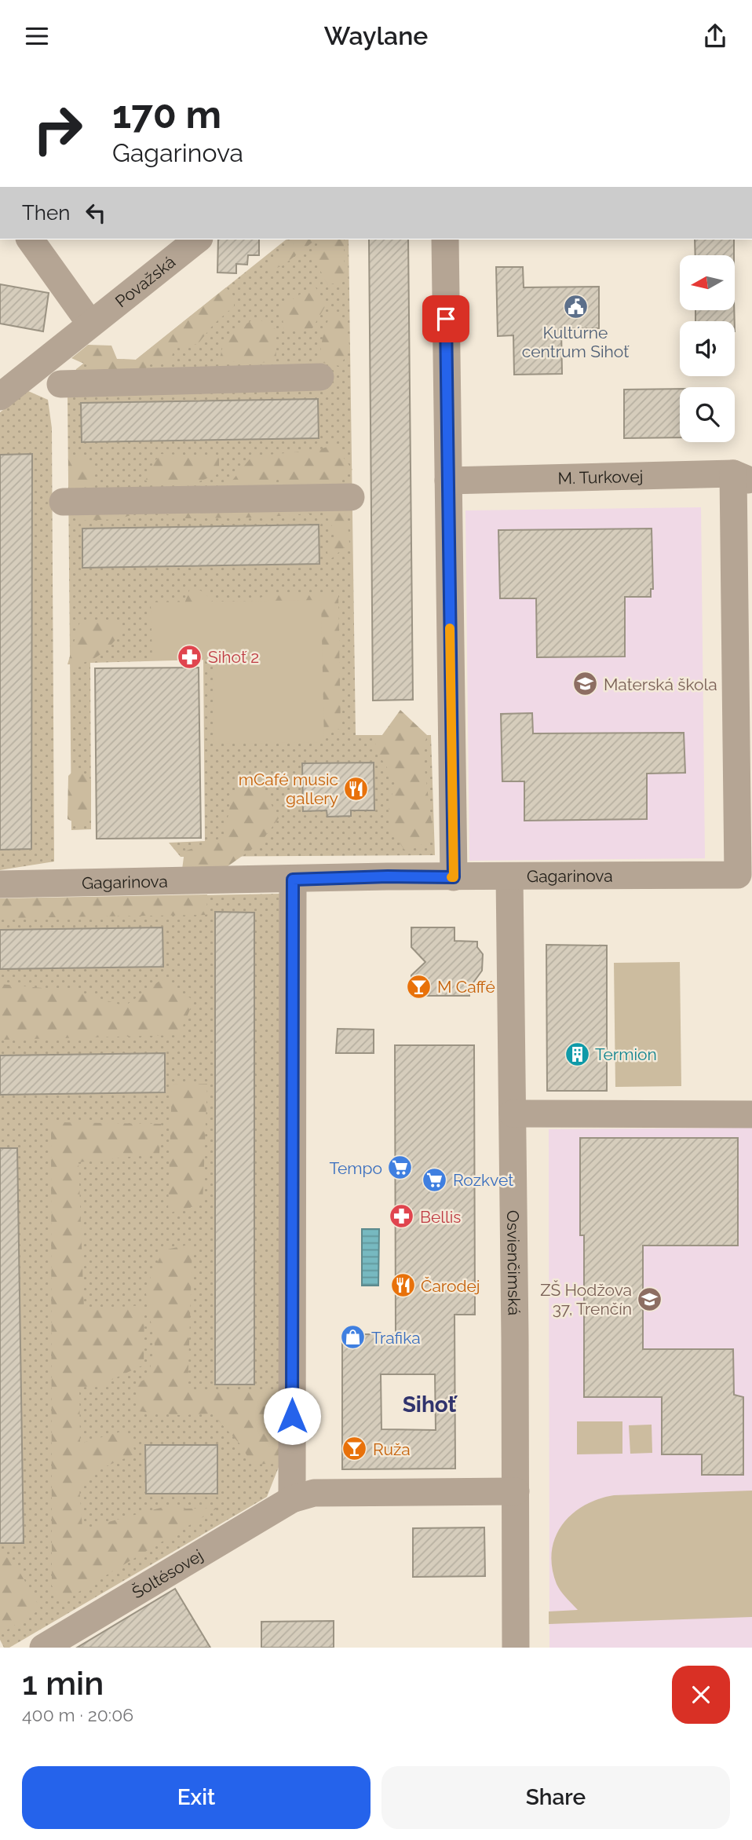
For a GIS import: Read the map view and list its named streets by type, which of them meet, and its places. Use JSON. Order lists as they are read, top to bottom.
{
  "streets": {
    "street": [
      "Považská",
      "M. Turkovej",
      "Gagarinova",
      "Osvienčimská",
      "Šoltésovej"
    ]
  },
  "crossings": [
    ["M. Turkovej", "Gagarinova"],
    ["Gagarinova", "Osvienčimská"],
    ["Osvienčimská", "Šoltésovej"]
  ],
  "districts": ["Sihoť"],
  "places": {
    "public building": ["Kultúrne centrum Sihoť"],
    "pharmacy": ["Sihoť 2", "Bellis"],
    "school or university": ["Materská škola", "ZŠ Hodžova 37, Trenčín"],
    "restaurant": ["mCafé music gallery", "Čarodej"],
    "bar": ["M Caffé", "Ruža"],
    "building": ["Termion"],
    "supermarket": ["Tempo", "Rozkvet"],
    "shop": ["Trafika"]
  },
  "north": "left",
  "page": {
    "header": "Waylane",
    "turn": ["170 m", "Gagarinova"],
    "then": "Then",
    "heading": ["1 min", "400 m · 20:06"],
    "buttons": ["Exit", "Share"]
  }
}
